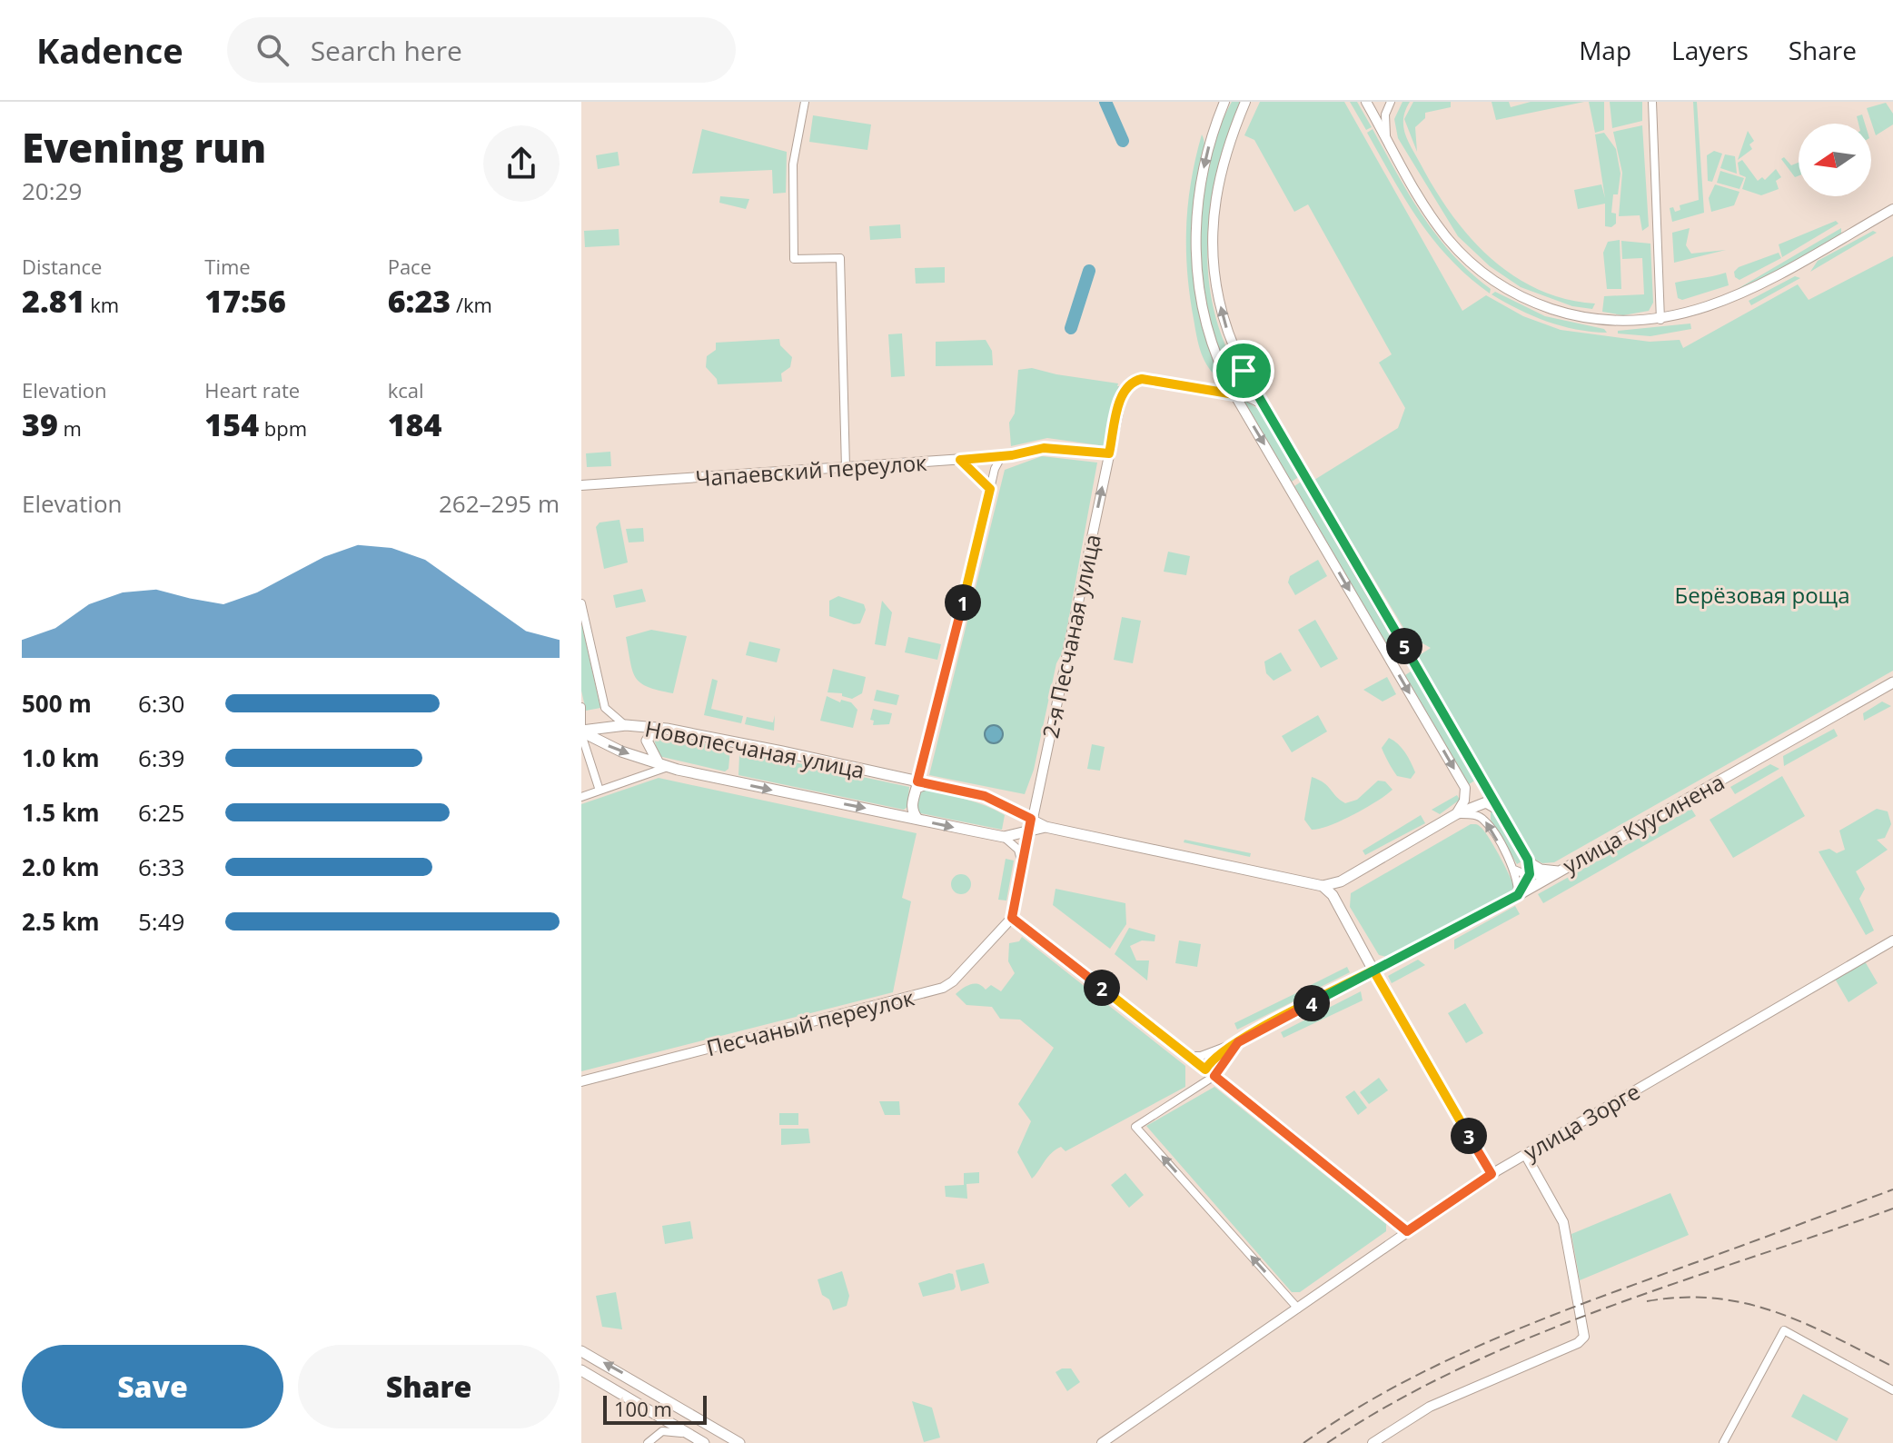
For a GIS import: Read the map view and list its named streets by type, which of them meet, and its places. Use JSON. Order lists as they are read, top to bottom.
{
  "streets": {
    "main road": ["Новопесчаная улица", "улица Куусинена"],
    "street": [
      "Чапаевский переулок",
      "2-я Песчаная улица",
      "Песчаный переулок",
      "улица Зорге"
    ]
  },
  "crossings": [
    ["Чапаевский переулок", "2-я Песчаная улица"],
    ["2-я Песчаная улица", "Новопесчаная улица"],
    ["2-я Песчаная улица", "Песчаный переулок"]
  ],
  "one_way": ["2-я Песчаная улица"],
  "parks": ["Берёзовая роща"],
  "scale_bar": "100 m",
  "north": "left",
  "page": {
    "header": "Kadence",
    "search": "Search here",
    "nav": ["Map", "Layers", "Share"],
    "heading": ["Evening run", "20:29"],
    "stats": [
      ["Distance", "2.81 km"],
      ["Time", "17:56"],
      ["Pace", "6:23 /km"],
      ["Elevation", "39 m"],
      ["Heart rate", "154 bpm"],
      ["kcal", "184"]
    ],
    "chart": ["Elevation", "262–295 m"],
    "pins": [
      "1",
      "5",
      "2",
      "4",
      "3"
    ],
    "list": [
      {
        "name": "500 m",
        "note": "6:30"
      },
      {
        "name": "1.0 km",
        "note": "6:39"
      },
      {
        "name": "1.5 km",
        "note": "6:25"
      },
      {
        "name": "2.0 km",
        "note": "6:33"
      },
      {
        "name": "2.5 km",
        "note": "5:49"
      }
    ],
    "buttons": ["Save", "Share"],
    "scale": "100 m"
  }
}
